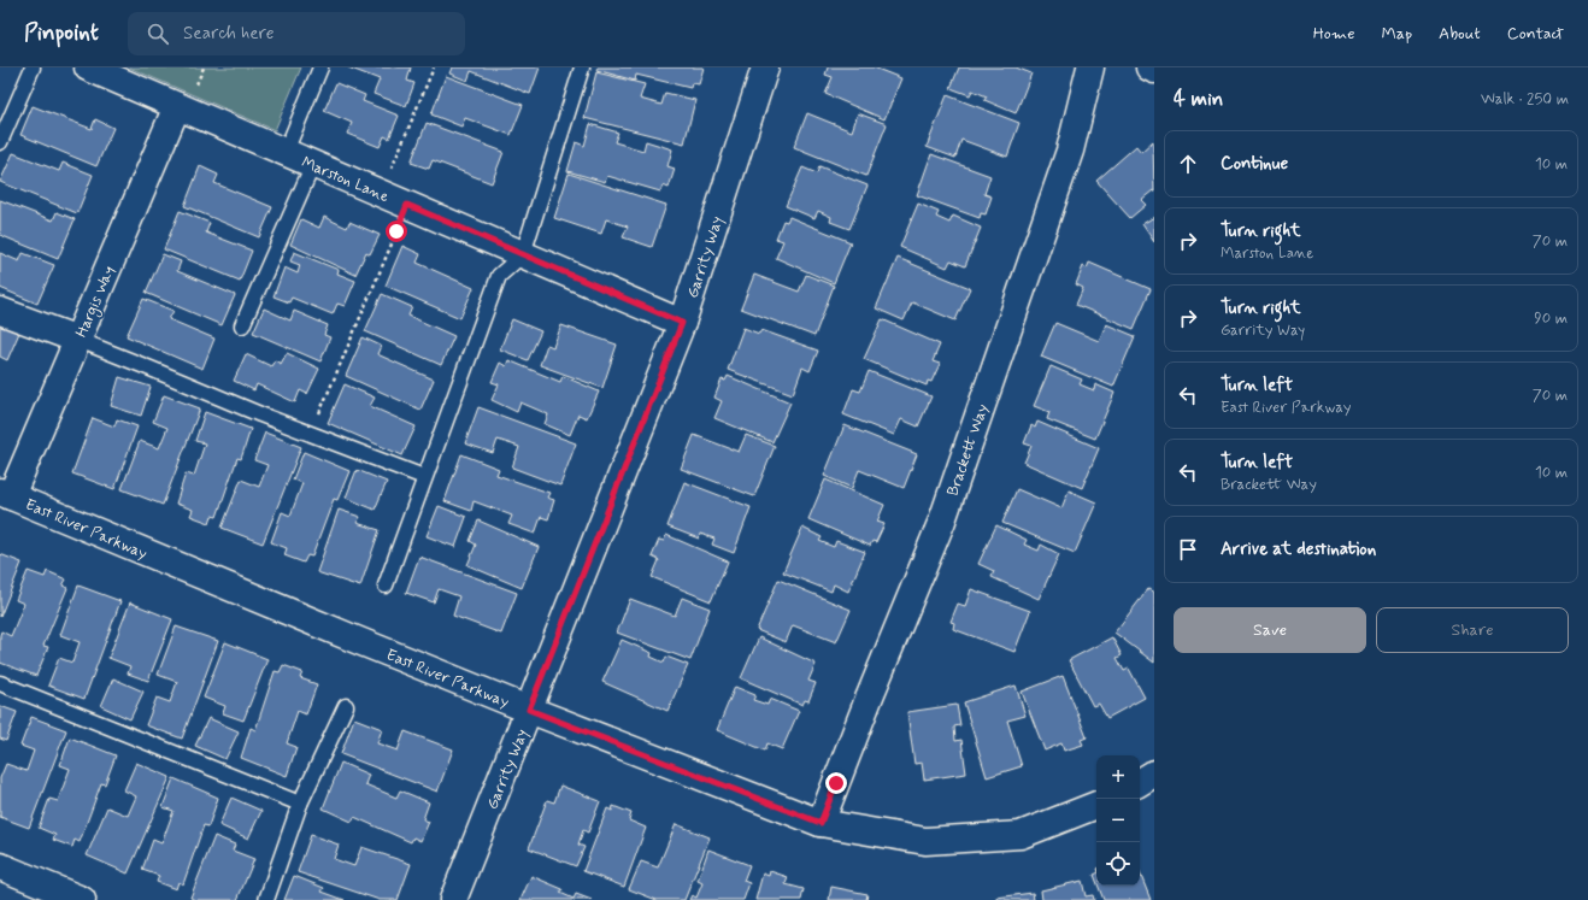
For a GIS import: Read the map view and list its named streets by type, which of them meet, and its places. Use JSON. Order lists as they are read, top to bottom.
{
  "streets": {
    "street": [
      "Marston Lane",
      "Garrity Way",
      "Hargis Way",
      "Brackett Way",
      "East River Parkway"
    ]
  },
  "crossings": [
    ["Marston Lane", "Garrity Way"],
    ["Marston Lane", "Hargis Way"],
    ["Garrity Way", "East River Parkway"],
    ["Hargis Way", "East River Parkway"],
    ["Brackett Way", "East River Parkway"]
  ],
  "page": {
    "header": "Pinpoint",
    "search": "Search here",
    "nav": [
      "Home",
      "Map",
      "About",
      "Contact"
    ],
    "heading": ["4 min", "Walk · 250 m"],
    "list": [
      ["Continue", "10 m"],
      ["Turn right", "Marston Lane", "70 m"],
      ["Turn right", "Garrity Way", "90 m"],
      ["Turn left", "East River Parkway", "70 m"],
      ["Turn left", "Brackett Way", "10 m"],
      "Arrive at destination"
    ],
    "buttons": ["Save", "Share"],
    "map_buttons": ["+", "−"]
  }
}
